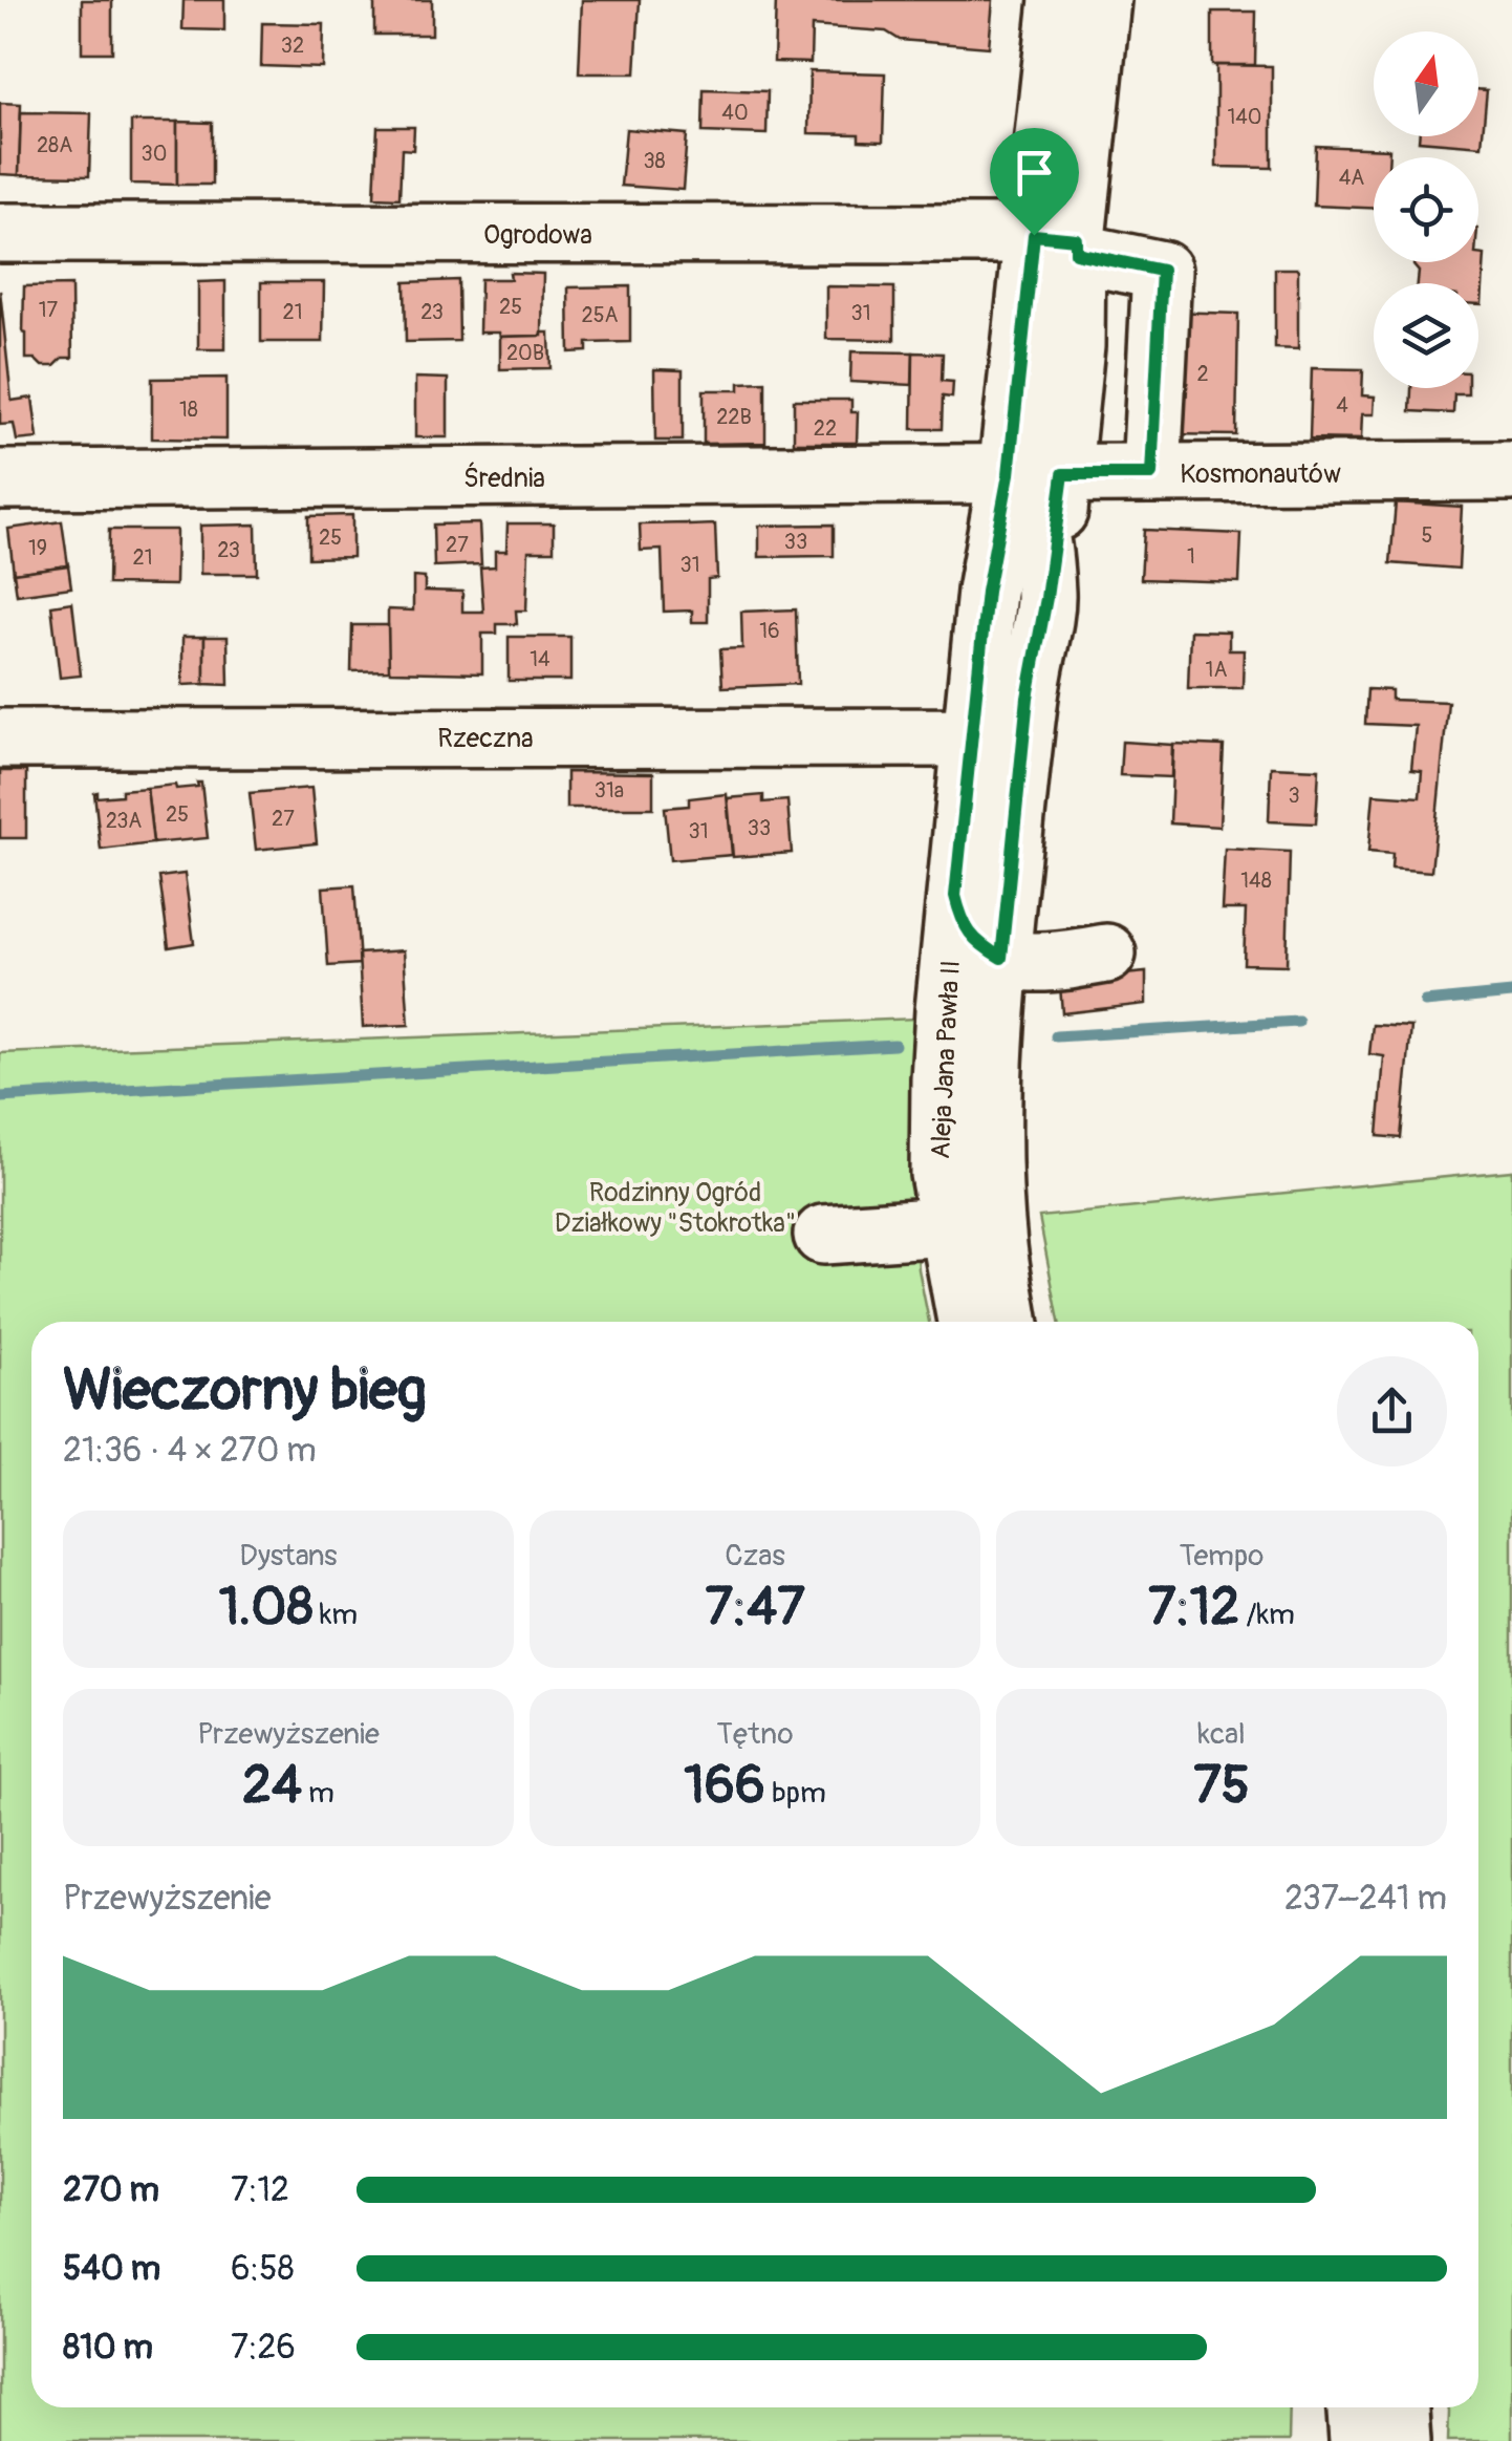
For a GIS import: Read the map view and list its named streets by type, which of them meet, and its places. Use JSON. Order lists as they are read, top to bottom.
{
  "streets": {
    "street": [
      "Ogrodowa",
      "Kosmonautów",
      "Średnia",
      "Rzeczna",
      "Aleja Jana Pawła II"
    ]
  },
  "crossings": [
    ["Ogrodowa", "Kosmonautów"],
    ["Ogrodowa", "Aleja Jana Pawła II"],
    ["Kosmonautów", "Średnia"],
    ["Kosmonautów", "Aleja Jana Pawła II"],
    ["Średnia", "Aleja Jana Pawła II"],
    ["Rzeczna", "Aleja Jana Pawła II"]
  ],
  "parks": ["Rodzinny Ogród Działkowy \"Stokrotka\""],
  "house_numbers": [
    "32",
    "40",
    "140",
    "28A",
    "30",
    "38",
    "4A",
    "25",
    "17",
    "21",
    "23",
    "31",
    "25A",
    "20B",
    "2",
    "4",
    "18",
    "22B",
    "22",
    "5",
    "25",
    "33",
    "27",
    "19",
    "23",
    "1",
    "21",
    "31",
    "16",
    "14",
    "1A",
    "31a",
    "3",
    "25",
    "27",
    "23A",
    "33",
    "31",
    "148"
  ],
  "north": "top",
  "page": {
    "heading": ["Wieczorny bieg", "21:36 · 4 × 270 m"],
    "stats": [
      ["Dystans", "1.08 km"],
      ["Czas", "7:47"],
      ["Tempo", "7:12 /km"],
      ["Przewyższenie", "24 m"],
      ["Tętno", "166 bpm"],
      ["kcal", "75"]
    ],
    "chart": ["Przewyższenie", "237–241 m"],
    "list": [
      {
        "name": "270 m",
        "note": "7:12"
      },
      {
        "name": "540 m",
        "note": "6:58"
      },
      {
        "name": "810 m",
        "note": "7:26"
      }
    ]
  }
}
